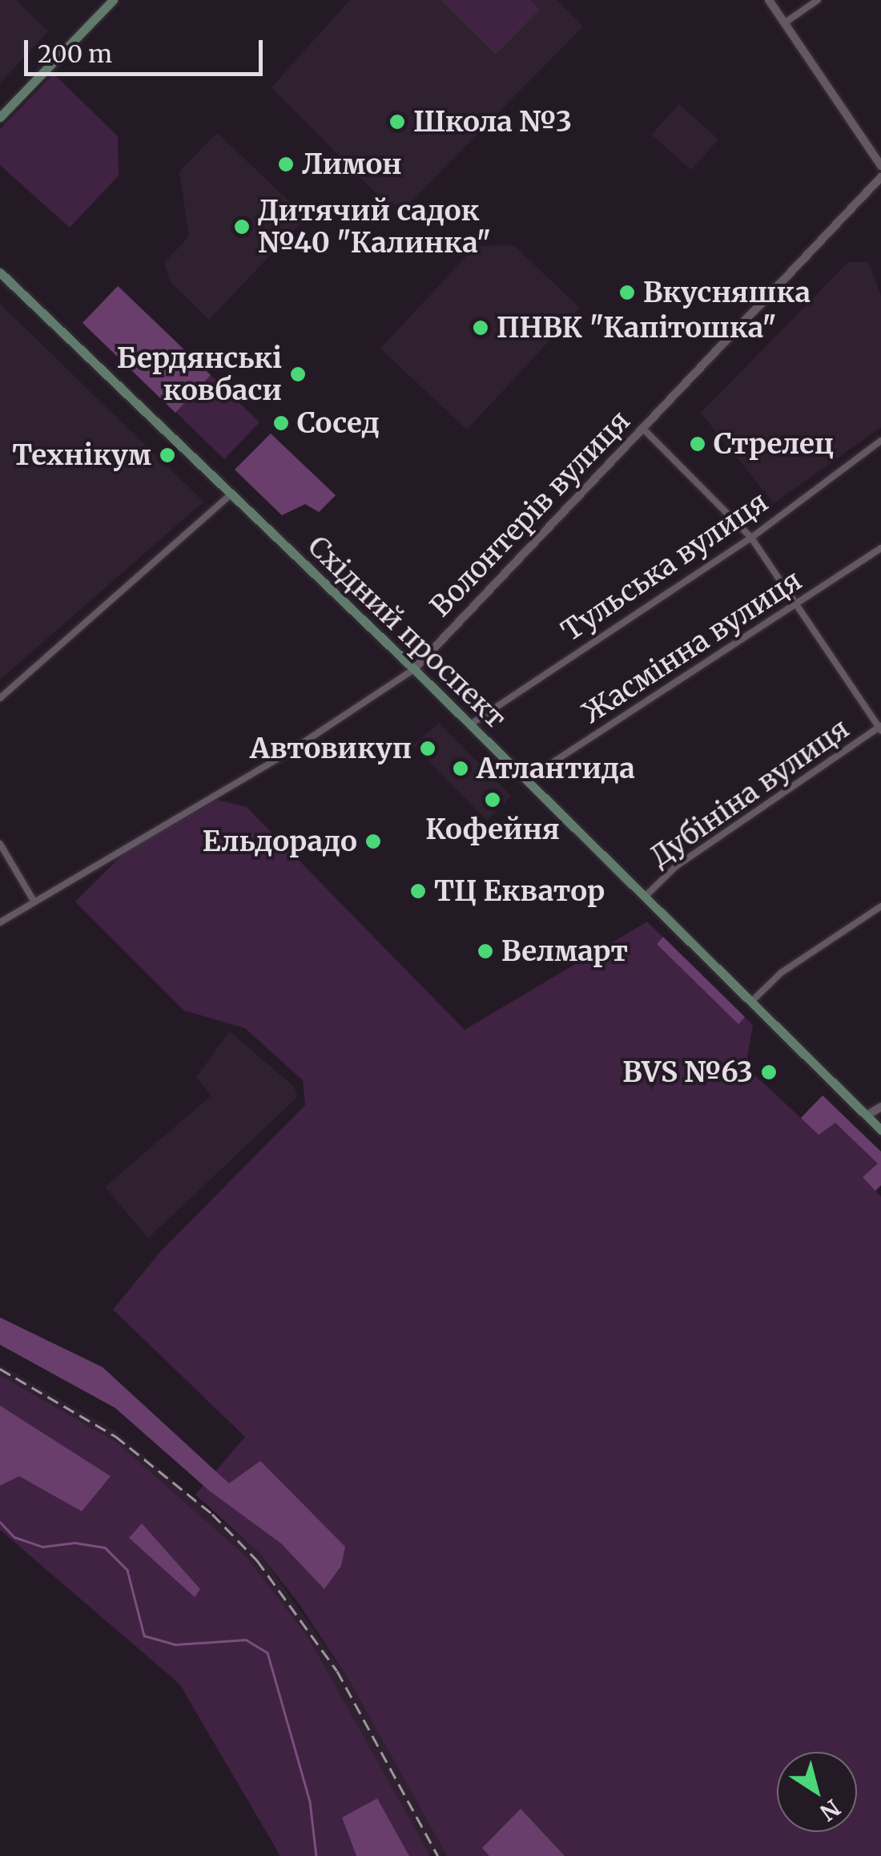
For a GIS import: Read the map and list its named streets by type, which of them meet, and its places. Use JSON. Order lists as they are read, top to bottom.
{
  "streets": {
    "main road": ["Східний проспект"],
    "street": [
      "Волонтерів вулиця",
      "Тульська вулиця",
      "Жасмінна вулиця",
      "Дубініна вулиця"
    ]
  },
  "crossings": [
    ["Волонтерів вулиця", "Східний проспект"],
    ["Тульська вулиця", "Східний проспект"],
    ["Східний проспект", "Жасмінна вулиця"],
    ["Східний проспект", "Дубініна вулиця"]
  ],
  "places": [
    "Школа №3",
    "Лимон",
    "Дитячий садок №40 \"Калинка\"",
    "Вкусняшка",
    "ПНВК \"Капітошка\"",
    "Бердянські ковбаси",
    "Сосед",
    "Стрелец",
    "Технікум",
    "Автовикуп",
    "Атлантида",
    "Кофейня",
    "Ельдорадо",
    "ТЦ Екватор",
    "Велмарт",
    "BVS №63"
  ],
  "scale_bar": "200 m",
  "north": "bottom right"
}
